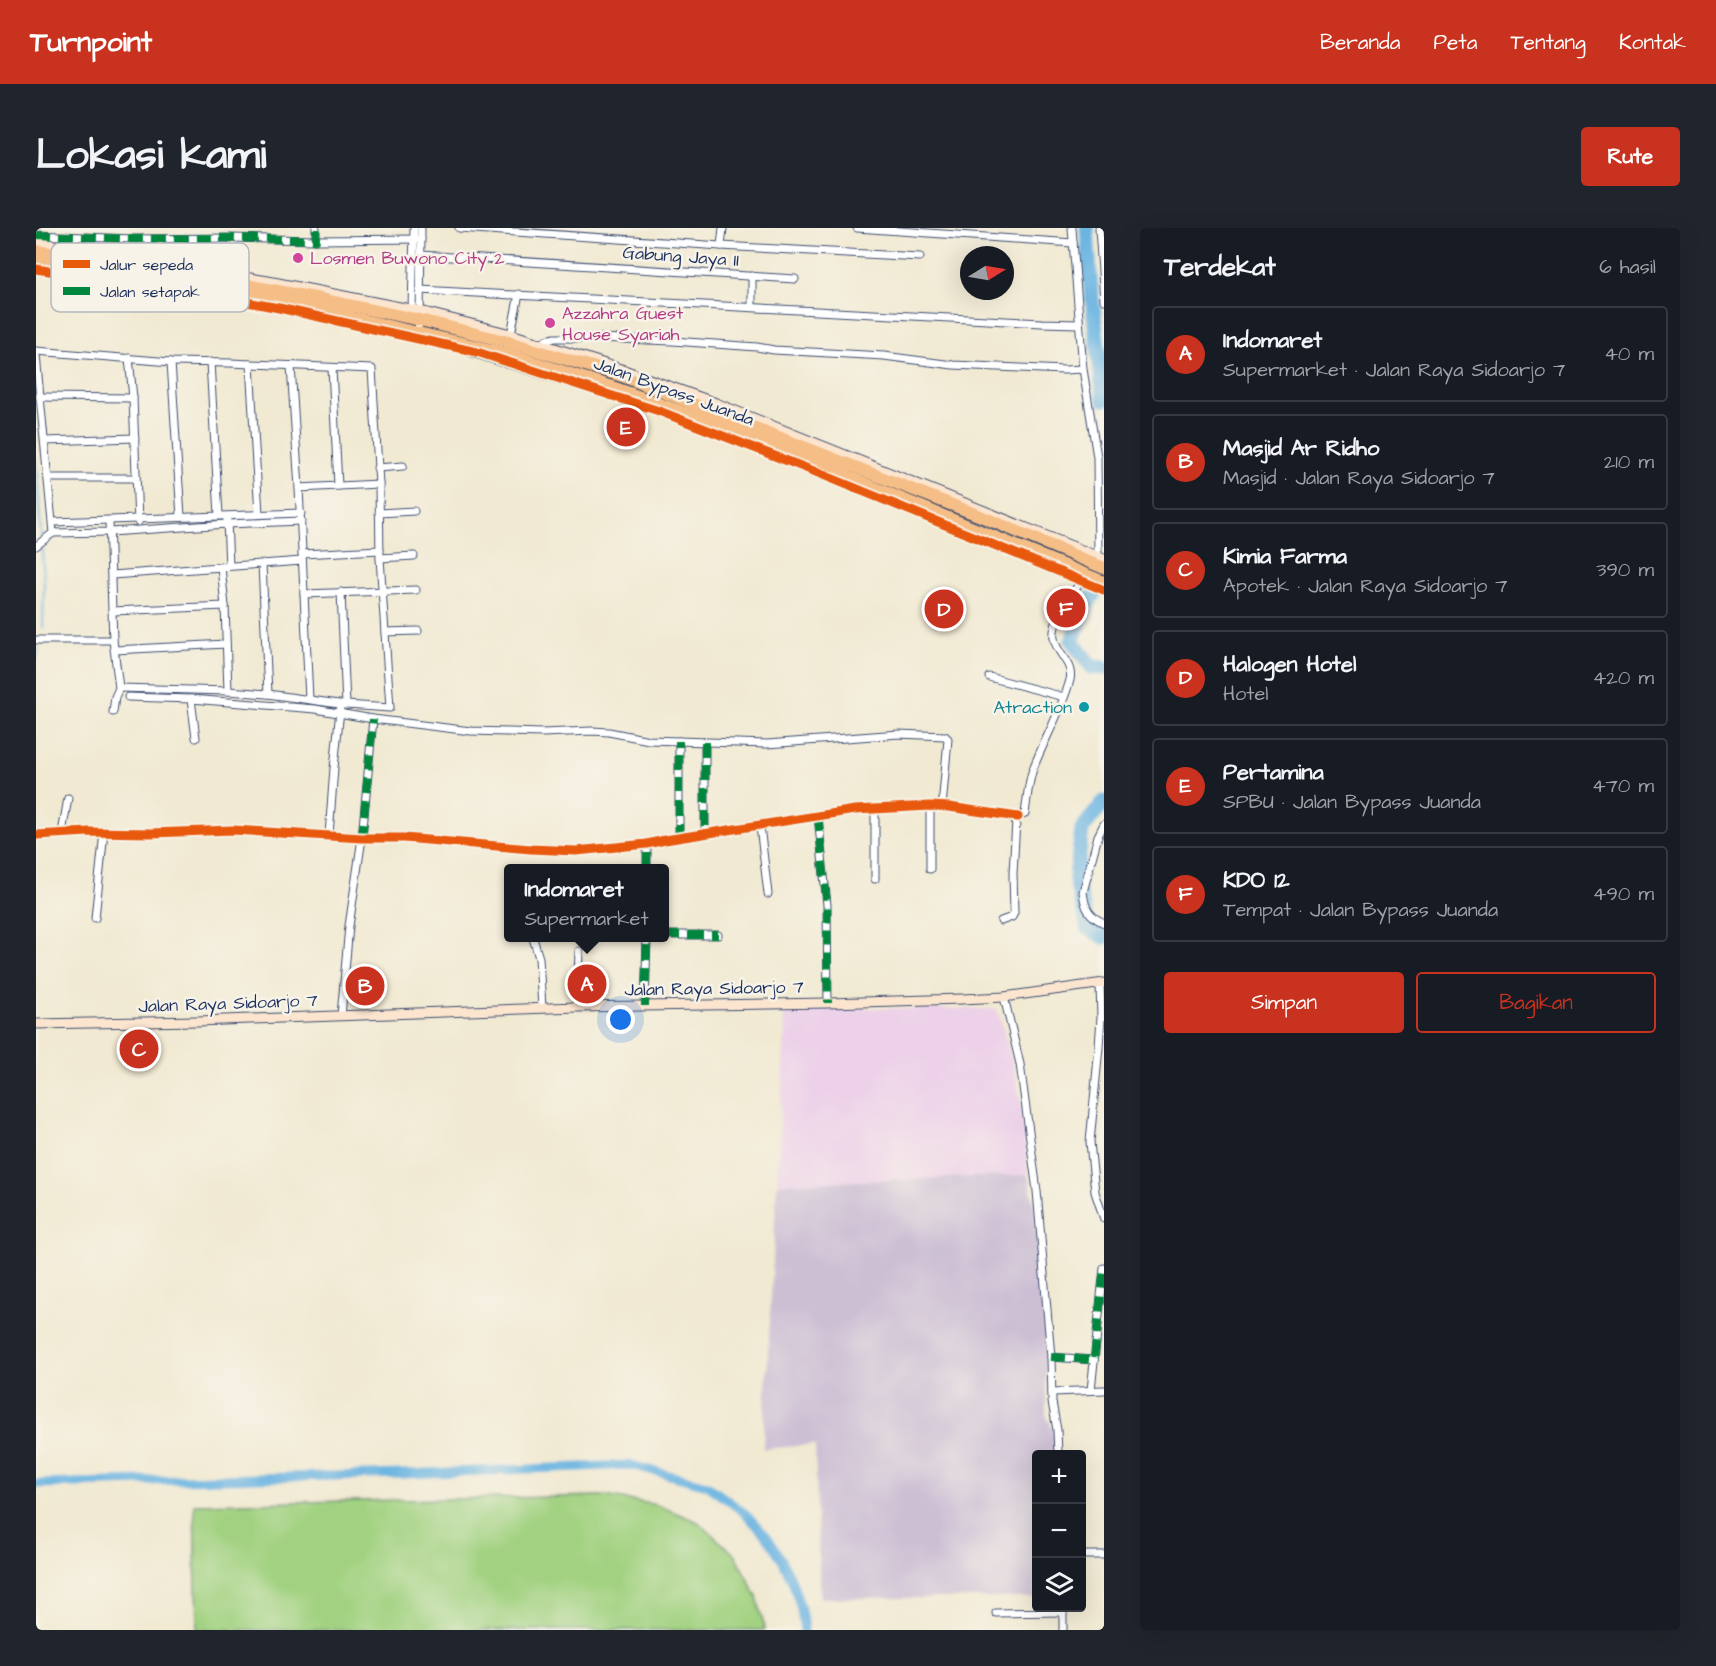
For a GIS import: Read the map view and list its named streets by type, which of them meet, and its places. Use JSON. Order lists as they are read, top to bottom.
{
  "streets": {
    "highway": ["Jalan Bypass Juanda"],
    "main road": ["Jalan Raya Sidoarjo 7"],
    "street": ["Gabung Jaya II"]
  },
  "places": ["Losmen Buwono City 2", "Azzahra Guest House Syariah", "Atraction"],
  "legend": ["Jalur sepeda", "Jalan setapak"],
  "north": "right",
  "page": {
    "header": "Turnpoint",
    "nav": [
      "Beranda",
      "Peta",
      "Tentang",
      "Kontak"
    ],
    "title": "Lokasi kami",
    "buttons": [
      "Rute",
      ["Simpan", "Bagikan"]
    ],
    "heading": ["Terdekat", "6 hasil"],
    "list": [
      {
        "mark": "A",
        "name": "Indomaret",
        "note": "Supermarket · Jalan Raya Sidoarjo 7",
        "value": "40 m"
      },
      {
        "mark": "B",
        "name": "Masjid Ar Ridho",
        "note": "Masjid · Jalan Raya Sidoarjo 7",
        "value": "210 m"
      },
      {
        "mark": "C",
        "name": "Kimia Farma",
        "note": "Apotek · Jalan Raya Sidoarjo 7",
        "value": "390 m"
      },
      {
        "mark": "D",
        "name": "Halogen Hotel",
        "note": "Hotel",
        "value": "420 m"
      },
      {
        "mark": "E",
        "name": "Pertamina",
        "note": "SPBU · Jalan Bypass Juanda",
        "value": "470 m"
      },
      {
        "mark": "F",
        "name": "KDO 12",
        "note": "Tempat · Jalan Bypass Juanda",
        "value": "490 m"
      }
    ],
    "pins": [
      "E",
      "F",
      "D",
      "A",
      "B",
      "C"
    ],
    "popup": ["Indomaret", "Supermarket"],
    "map_buttons": ["+", "−"]
  }
}
